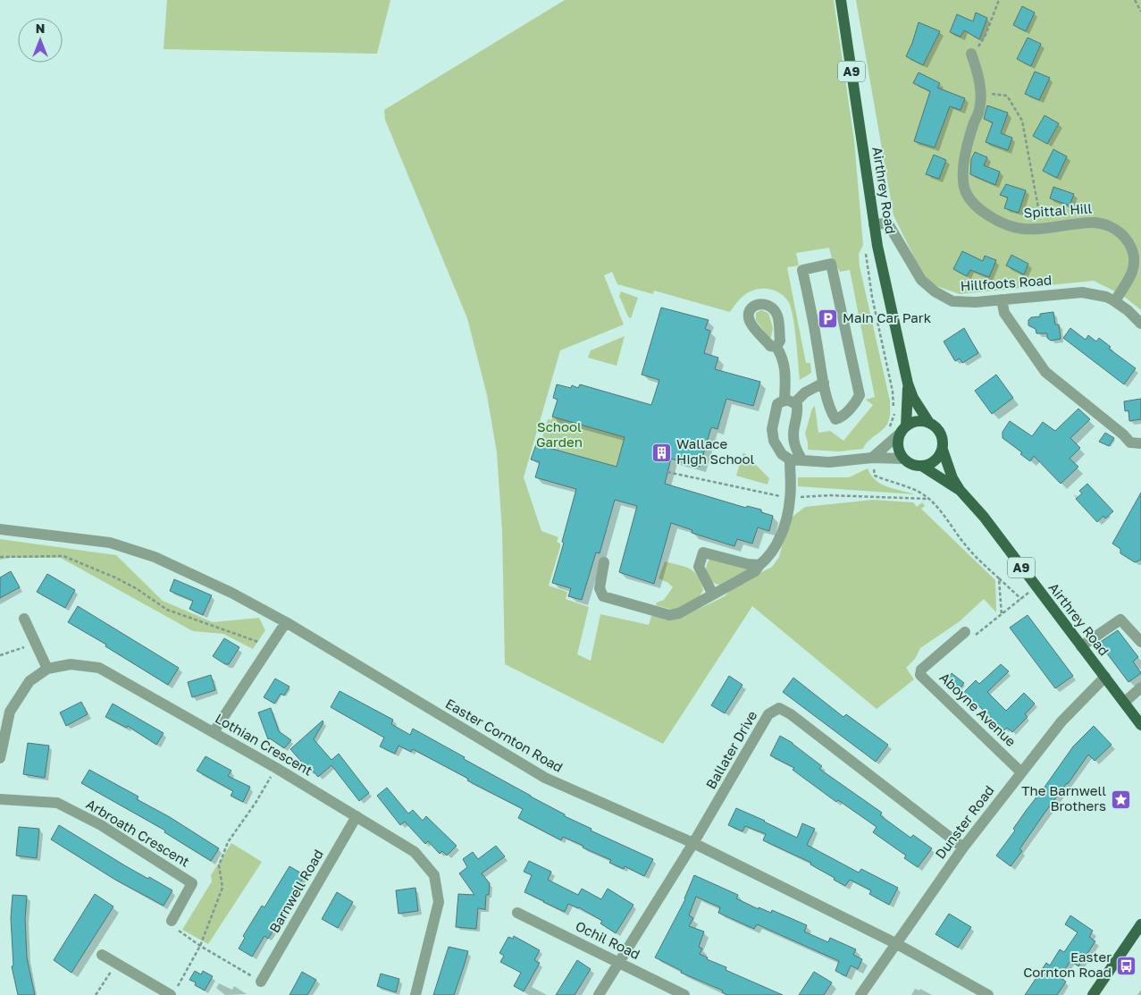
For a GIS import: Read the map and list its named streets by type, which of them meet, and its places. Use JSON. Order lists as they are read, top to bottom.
{
  "streets": {
    "main road": ["A9", "Airthrey Road"],
    "street": [
      "Spittal Hill",
      "Hillfoots Road",
      "Aboyne Avenue",
      "Easter Cornton Road",
      "Lothian Crescent",
      "Ballater Drive",
      "Dunster Road",
      "Arbroath Crescent",
      "Barnwell Road",
      "Ochil Road"
    ]
  },
  "crossings": [
    ["A9", "Airthrey Road"],
    ["Airthrey Road", "Hillfoots Road"],
    ["Airthrey Road", "Dunster Road"],
    ["Spittal Hill", "Hillfoots Road"],
    ["Aboyne Avenue", "Dunster Road"],
    ["Easter Cornton Road", "Ballater Drive"],
    ["Easter Cornton Road", "Dunster Road"],
    ["Lothian Crescent", "Barnwell Road"],
    ["Ballater Drive", "Dunster Road"],
    ["Ballater Drive", "Ochil Road"]
  ],
  "parks": ["School Garden"],
  "places": {
    "parking": ["Main Car Park"],
    "building": ["Wallace High School"],
    "place": ["The Barnwell Brothers"],
    "bus stop": ["Easter Cornton Road"]
  },
  "north": "top"
}
